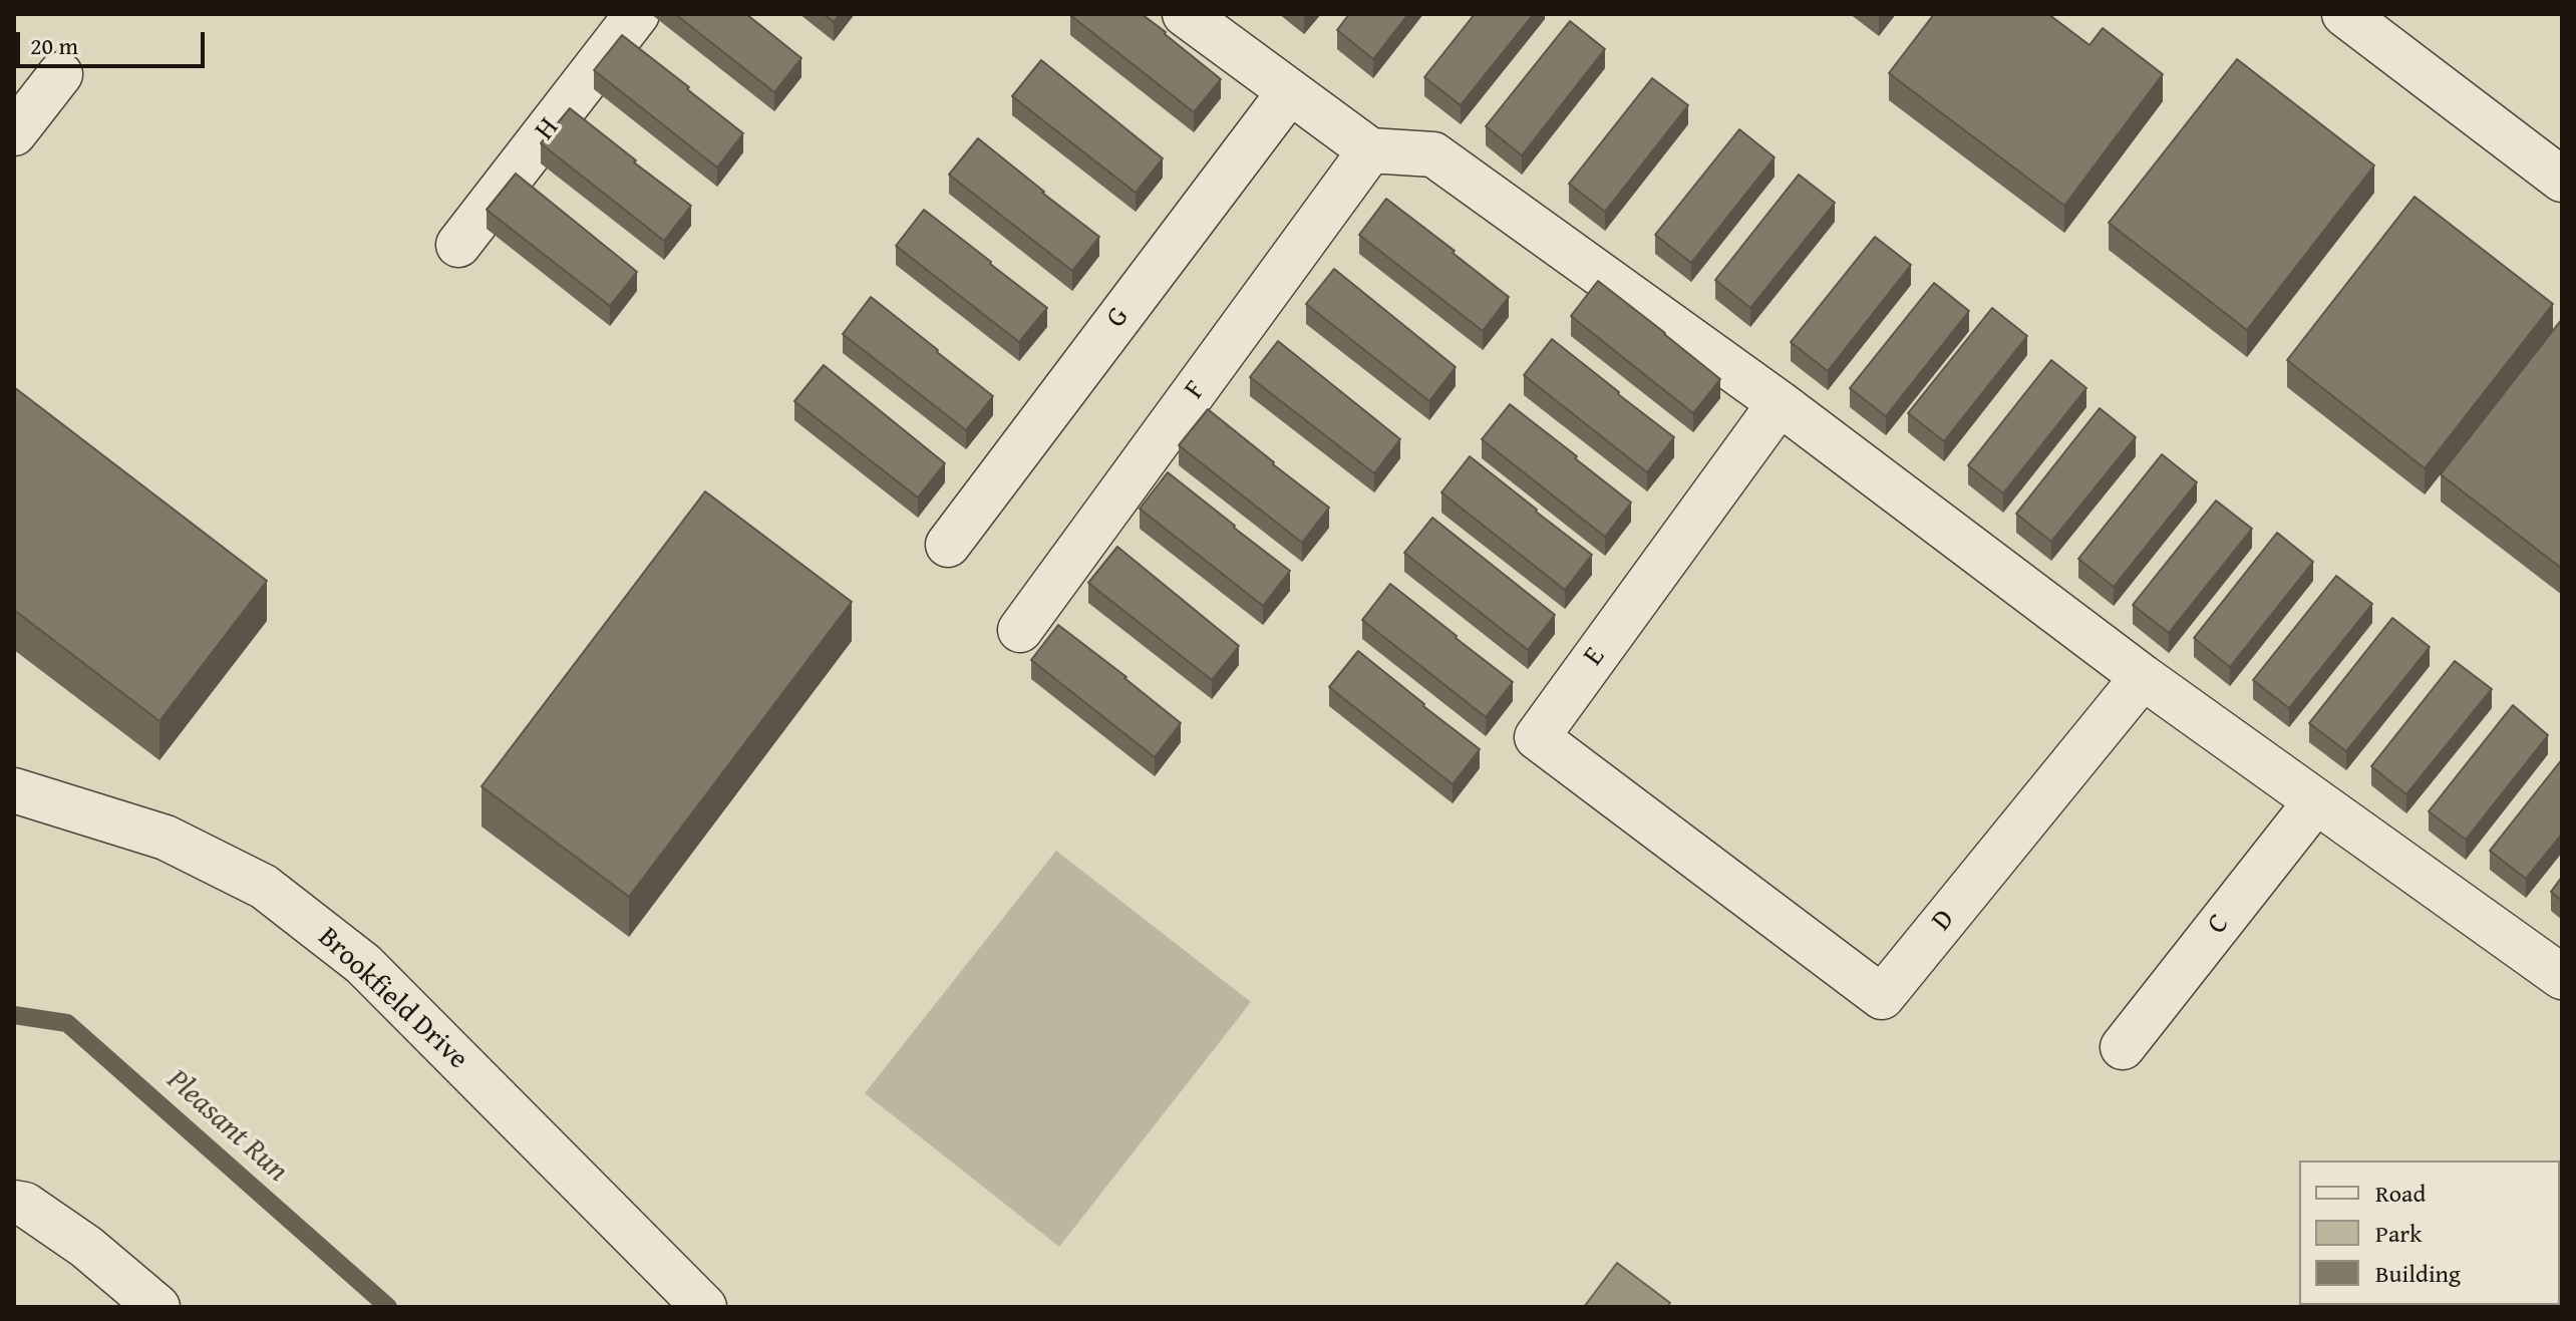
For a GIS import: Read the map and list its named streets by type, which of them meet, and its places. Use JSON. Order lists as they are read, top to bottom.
{
  "streets": {
    "street": [
      "H",
      "G",
      "F",
      "E",
      "D",
      "C",
      "Brookfield Drive"
    ]
  },
  "crossings": [
    ["E", "D"]
  ],
  "water": ["Pleasant Run"],
  "legend": ["Road", "Park", "Building"],
  "scale_bar": "20 m"
}
